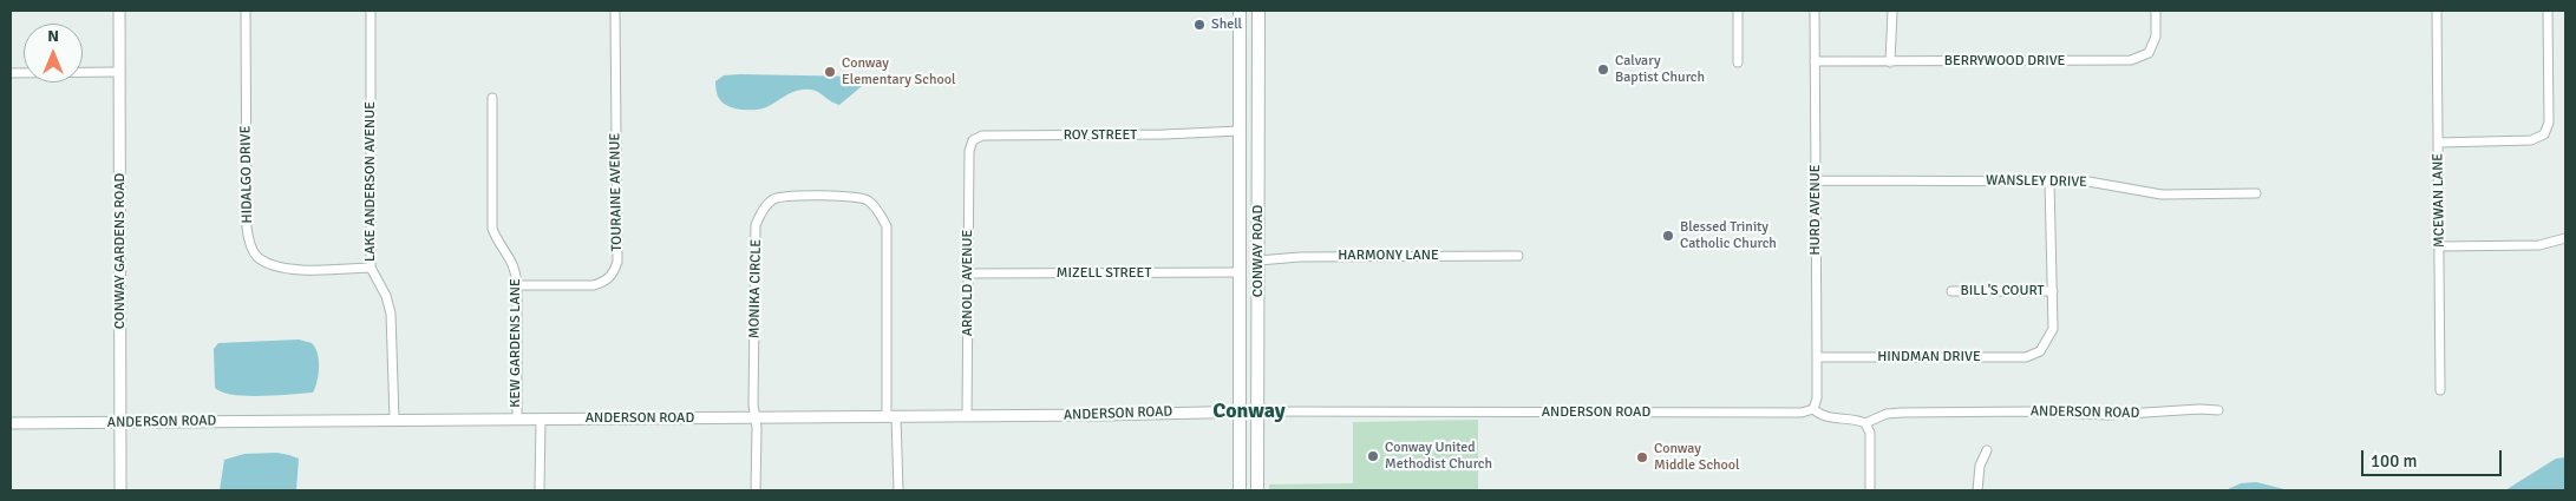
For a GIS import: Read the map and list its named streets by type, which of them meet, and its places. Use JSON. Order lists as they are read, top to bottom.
{
  "streets": {
    "main road": ["CONWAY ROAD"],
    "street": [
      "BERRYWOOD DRIVE",
      "ROY STREET",
      "HIDALGO DRIVE",
      "LAKE ANDERSON AVENUE",
      "WANSLEY DRIVE",
      "TOURAINE AVENUE",
      "MCEWAN LANE",
      "HURD AVENUE",
      "CONWAY GARDENS ROAD",
      "HARMONY LANE",
      "MIZELL STREET",
      "ARNOLD AVENUE",
      "MONIKA CIRCLE",
      "BILL'S COURT",
      "KEW GARDENS LANE",
      "HINDMAN DRIVE",
      "ANDERSON ROAD"
    ]
  },
  "crossings": [
    ["BERRYWOOD DRIVE", "HURD AVENUE"],
    ["ROY STREET", "CONWAY ROAD"],
    ["ROY STREET", "ARNOLD AVENUE"],
    ["HIDALGO DRIVE", "LAKE ANDERSON AVENUE"],
    ["LAKE ANDERSON AVENUE", "ANDERSON ROAD"],
    ["WANSLEY DRIVE", "HURD AVENUE"],
    ["TOURAINE AVENUE", "KEW GARDENS LANE"],
    ["HURD AVENUE", "HINDMAN DRIVE"],
    ["HURD AVENUE", "ANDERSON ROAD"],
    ["CONWAY GARDENS ROAD", "ANDERSON ROAD"],
    ["CONWAY ROAD", "HARMONY LANE"],
    ["CONWAY ROAD", "MIZELL STREET"],
    ["CONWAY ROAD", "ANDERSON ROAD"],
    ["MIZELL STREET", "ARNOLD AVENUE"],
    ["ARNOLD AVENUE", "ANDERSON ROAD"],
    ["MONIKA CIRCLE", "ANDERSON ROAD"],
    ["BILL'S COURT", "HINDMAN DRIVE"],
    ["KEW GARDENS LANE", "ANDERSON ROAD"]
  ],
  "districts": ["Conway"],
  "places": [
    "Shell",
    "Calvary Baptist Church",
    "Conway Elementary School",
    "Blessed Trinity Catholic Church",
    "Conway United Methodist Church",
    "Conway Middle School"
  ],
  "scale_bar": "100 m",
  "north": "top"
}
